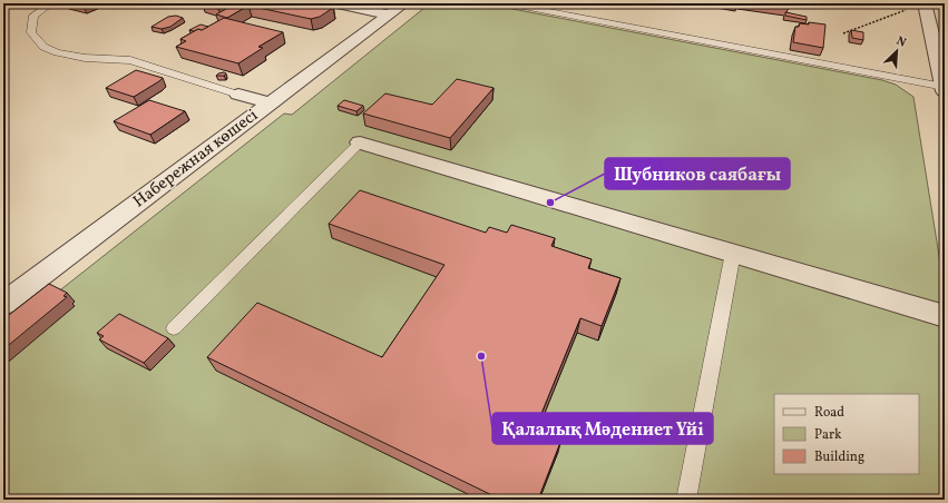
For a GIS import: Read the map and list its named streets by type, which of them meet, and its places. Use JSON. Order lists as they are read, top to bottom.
{
  "streets": {
    "street": ["Набережная көшесі"]
  },
  "places": ["Шубников саябағы", "Қалалық Мәдениет Үйі"],
  "legend": ["Road", "Park", "Building"],
  "north": "top right"
}
